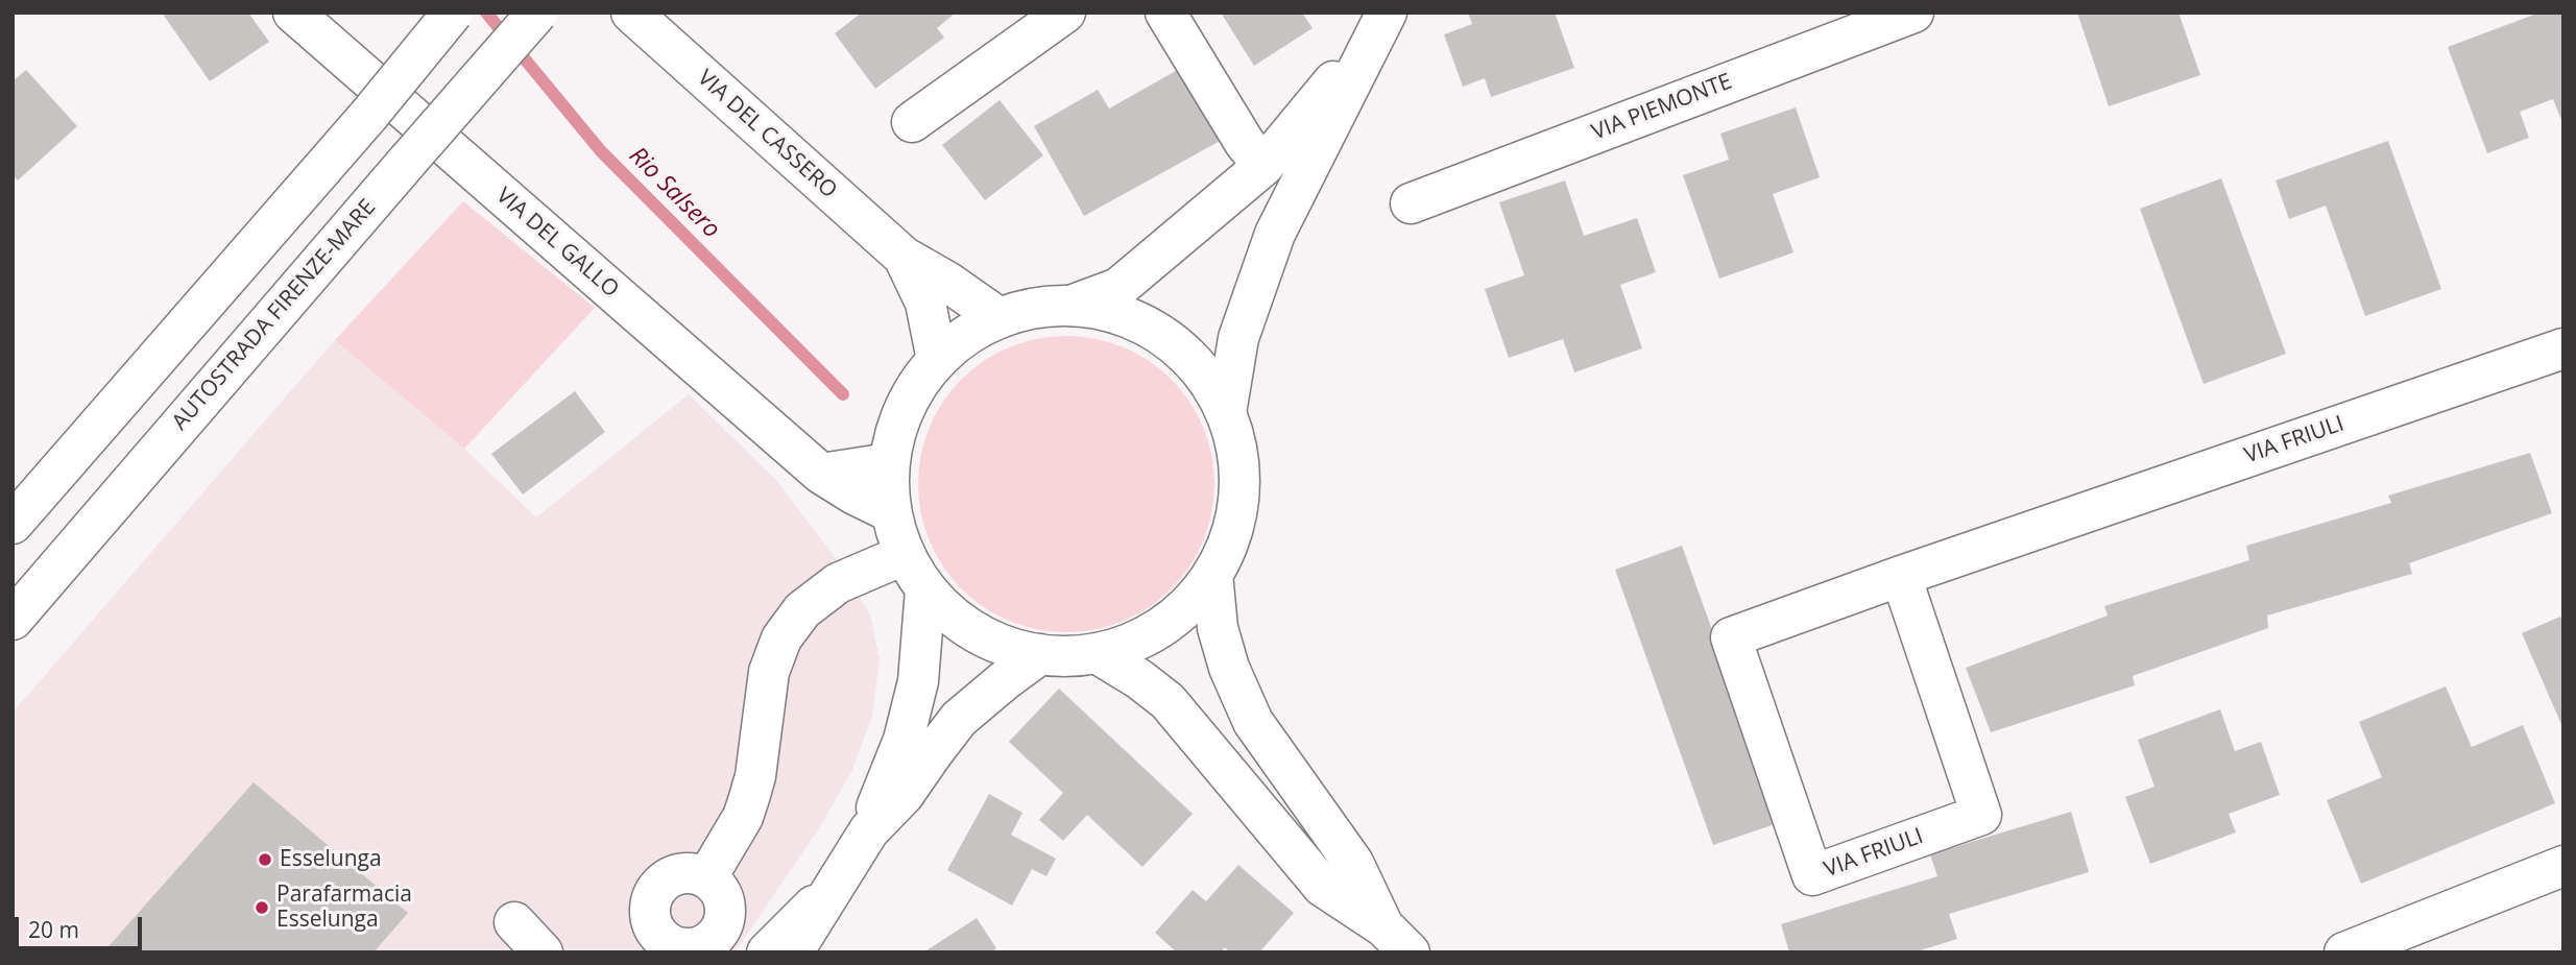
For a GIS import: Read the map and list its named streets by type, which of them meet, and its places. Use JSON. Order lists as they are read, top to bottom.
{
  "streets": {
    "main road": [
      "VIA PIEMONTE",
      "VIA DEL CASSERO",
      "VIA DEL GALLO",
      "AUTOSTRADA FIRENZE-MARE",
      "VIA FRIULI"
    ]
  },
  "water": ["Rio Salsero"],
  "places": ["Esselunga", "Parafarmacia Esselunga"],
  "scale_bar": "20 m"
}
